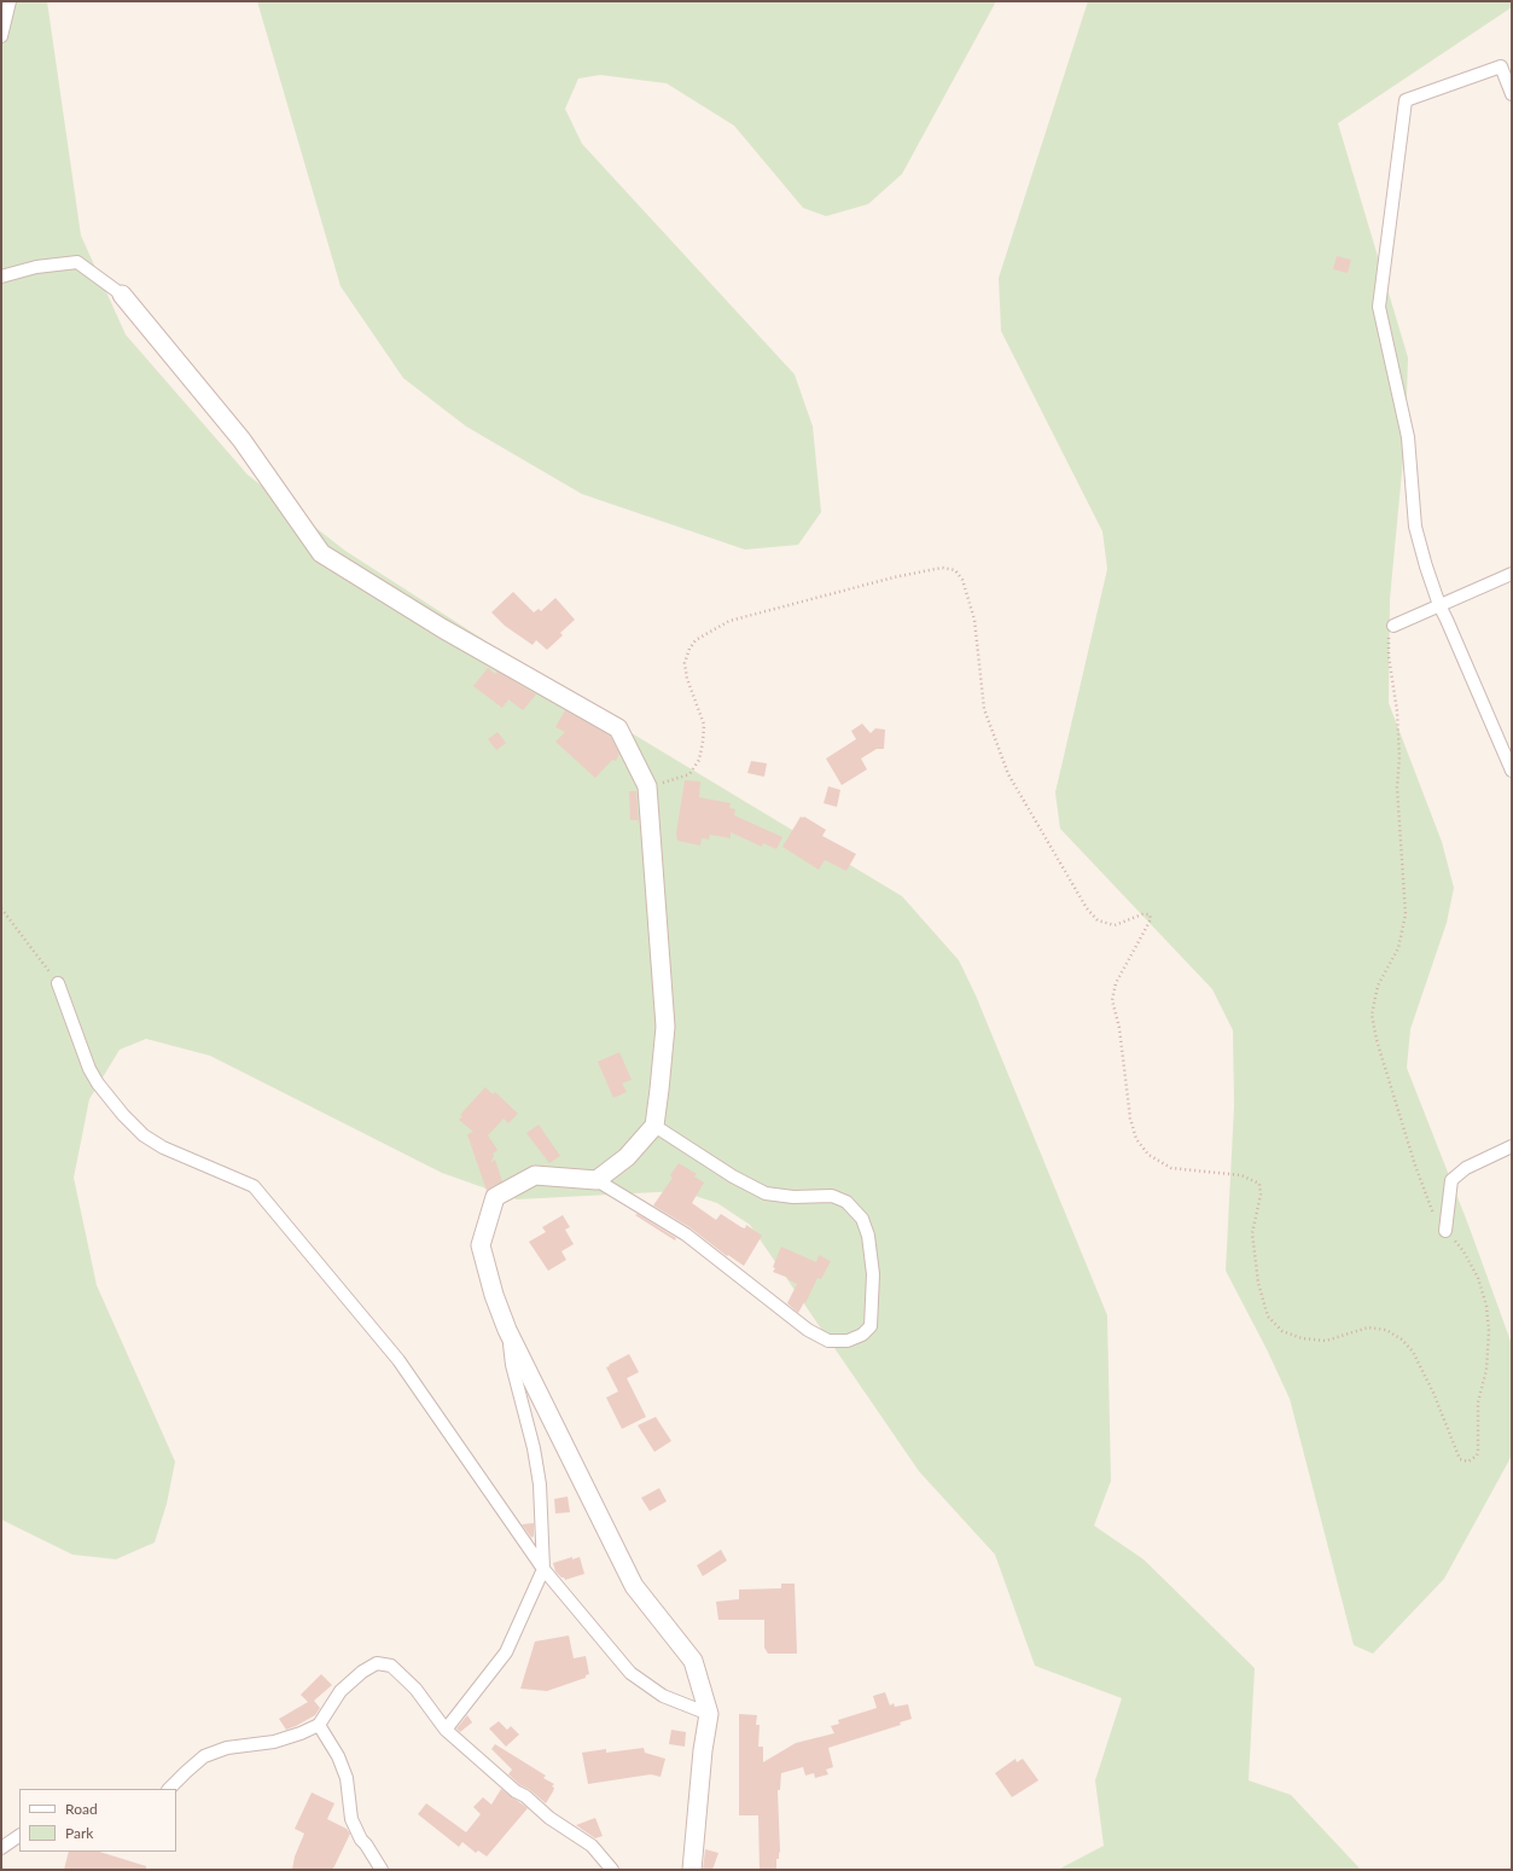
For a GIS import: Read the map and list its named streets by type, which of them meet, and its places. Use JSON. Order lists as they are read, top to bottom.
{
  "legend": ["Road", "Park"]
}
